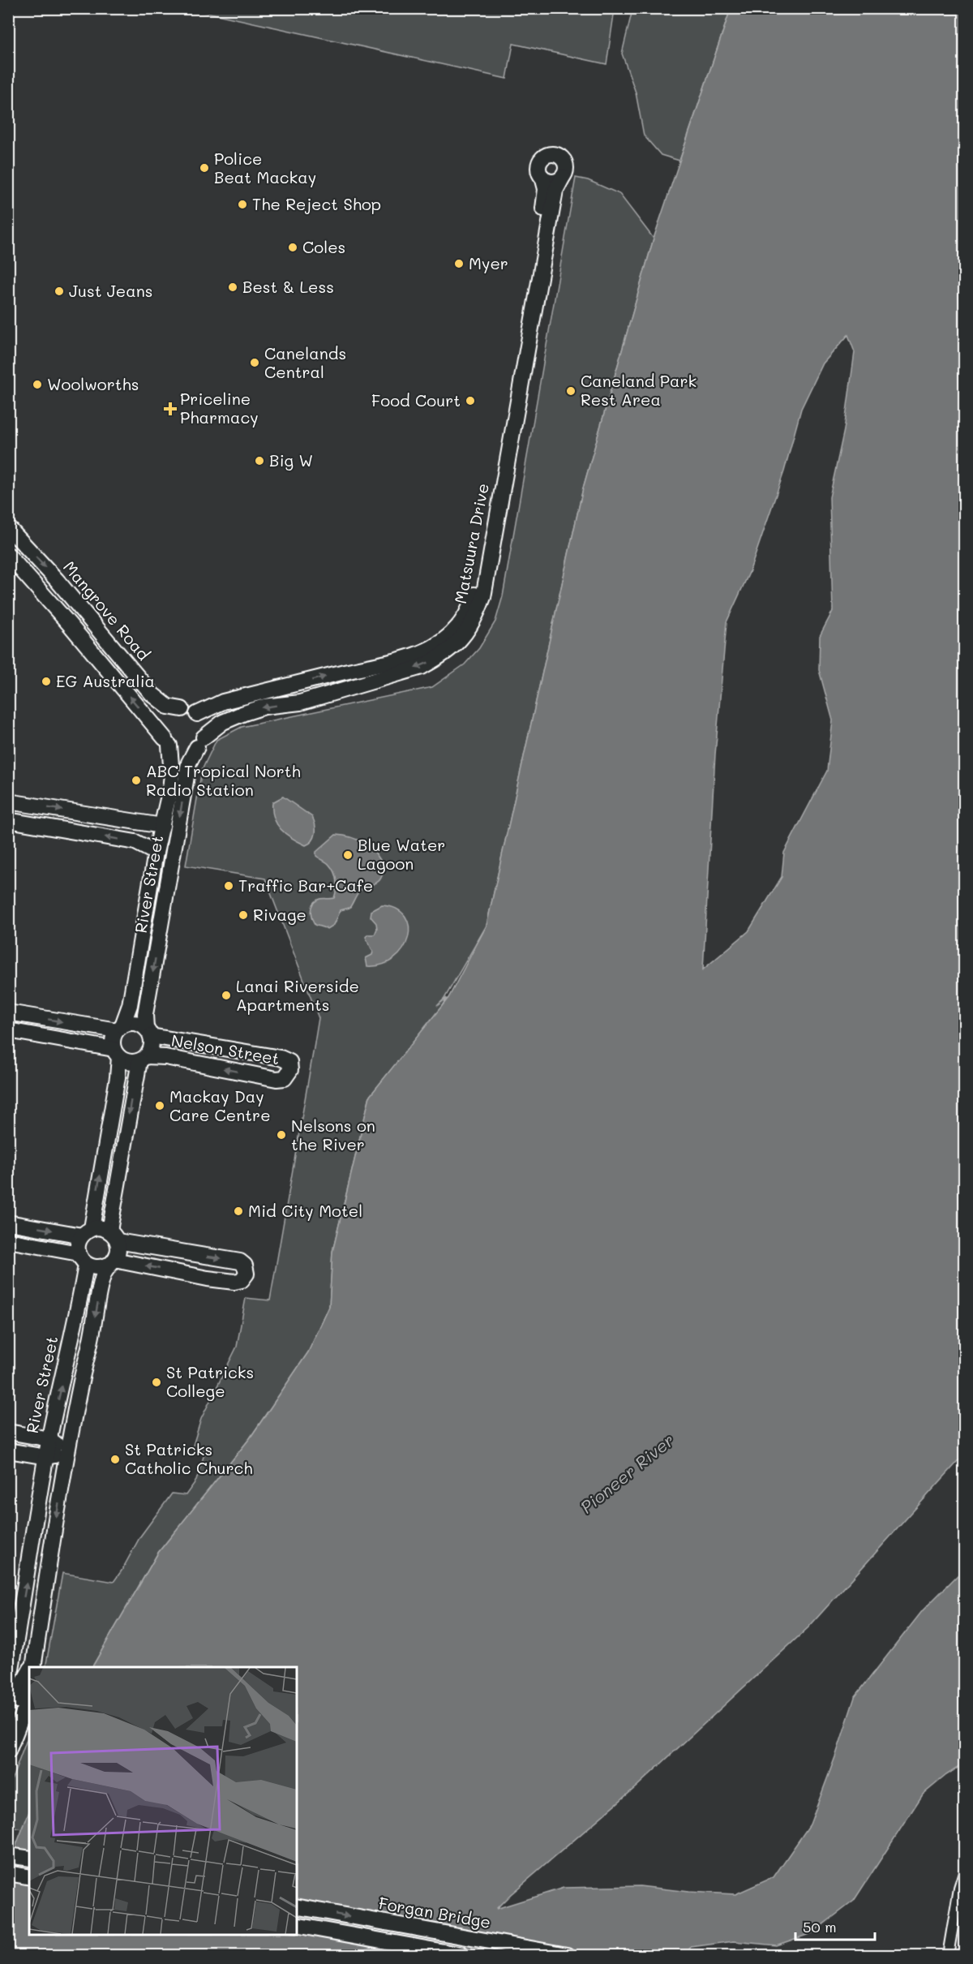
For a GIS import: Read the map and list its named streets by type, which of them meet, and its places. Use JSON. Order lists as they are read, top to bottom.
{
  "streets": {
    "street": [
      "Matsuura Drive",
      "Mangrove Road",
      "River Street",
      "Nelson Street",
      "Forgan Bridge"
    ]
  },
  "crossings": [
    ["Matsuura Drive", "Mangrove Road"],
    ["Matsuura Drive", "River Street"],
    ["Mangrove Road", "River Street"],
    ["River Street", "Nelson Street"]
  ],
  "water": ["Pioneer River"],
  "places": {
    "other": [
      "Police Beat Mackay",
      "The Reject Shop",
      "Coles",
      "Myer",
      "Best & Less",
      "Just Jeans",
      "Canelands Central",
      "Woolworths",
      "Caneland Park Rest Area",
      "Food Court",
      "Big W",
      "EG Australia",
      "ABC Tropical North Radio Station",
      "Blue Water Lagoon",
      "Traffic Bar+Cafe",
      "Rivage",
      "Lanai Riverside Apartments",
      "Mackay Day Care Centre",
      "Nelsons on the River",
      "Mid City Motel",
      "St Patricks College",
      "St Patricks Catholic Church"
    ],
    "health": ["Priceline Pharmacy"]
  },
  "scale_bar": "50 m"
}
